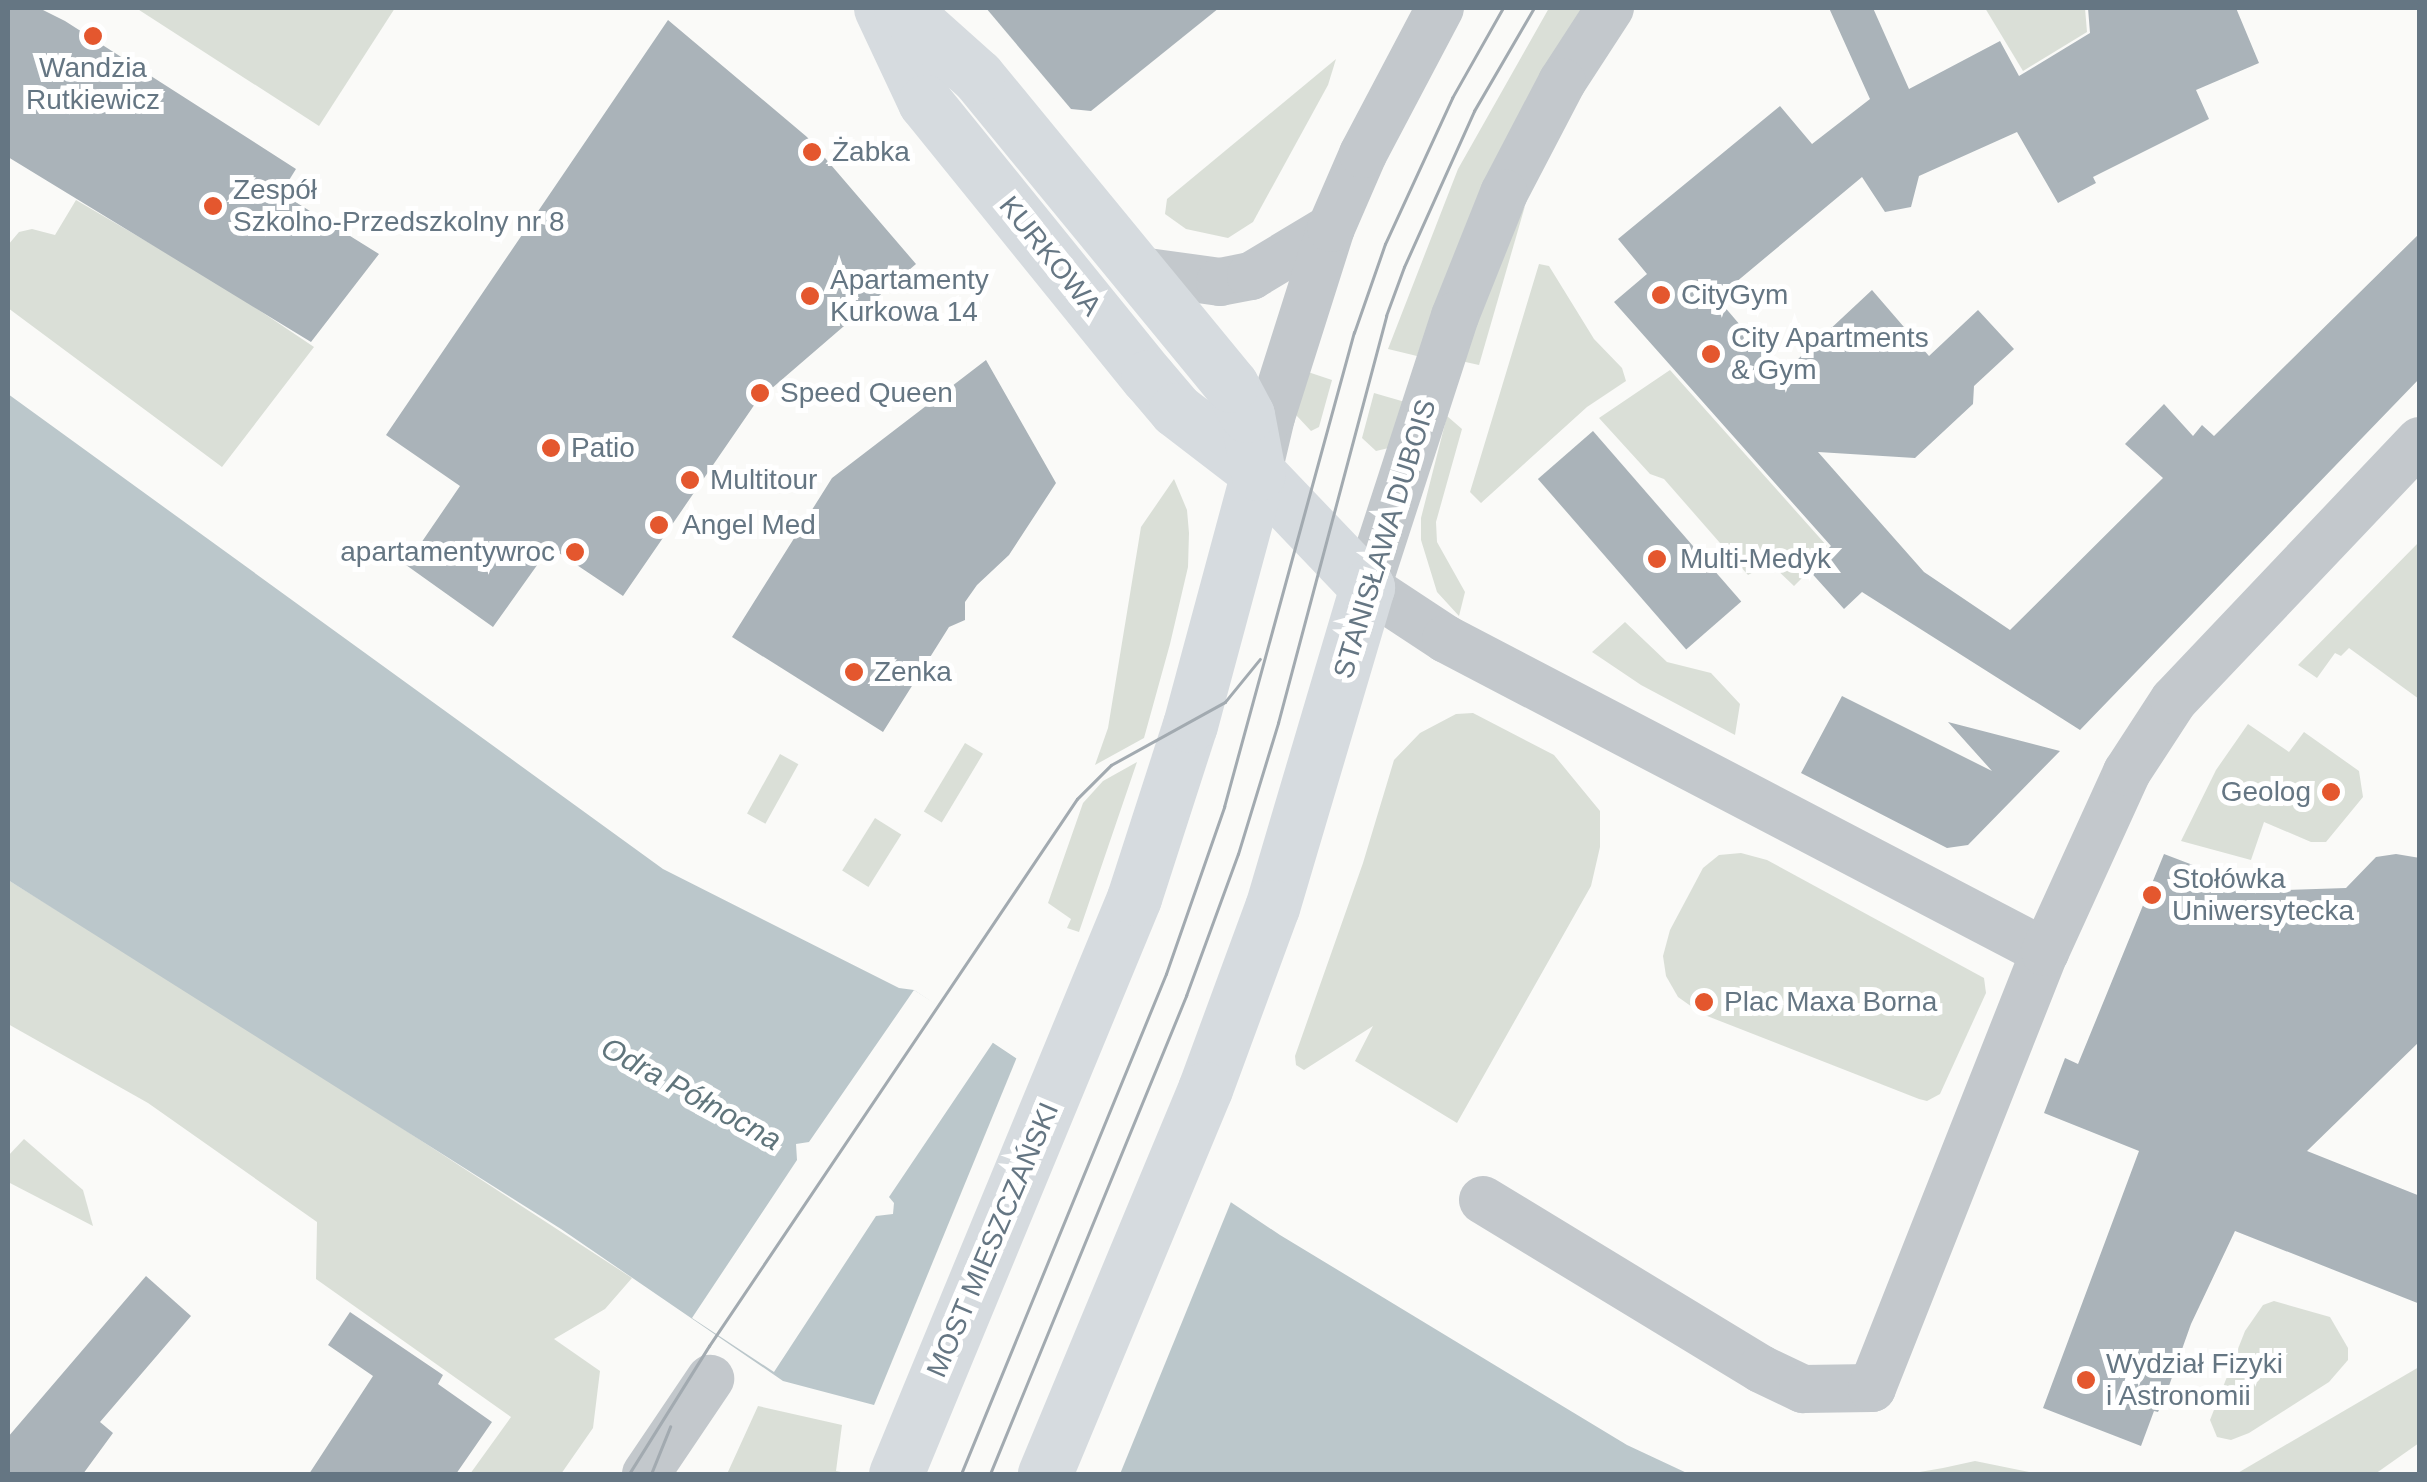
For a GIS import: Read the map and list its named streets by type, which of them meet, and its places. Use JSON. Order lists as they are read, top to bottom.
{
  "streets": {
    "main road": ["KURKOWA", "STANISŁAWA DUBOIS", "MOST MIESZCZAŃSKI"]
  },
  "crossings": [
    ["KURKOWA", "STANISŁAWA DUBOIS"],
    ["KURKOWA", "MOST MIESZCZAŃSKI"]
  ],
  "water": ["Odra Północna"],
  "places": [
    "Wandzia Rutkiewicz",
    "Żabka",
    "Zespół Szkolno-Przedszkolny nr 8",
    "CityGym",
    "Apartamenty Kurkowa 14",
    "City Apartments & Gym",
    "Speed Queen",
    "Patio",
    "Multitour",
    "Angel Med",
    "apartamentywroc",
    "Multi-Medyk",
    "Zenka",
    "Geolog",
    "Stołówka Uniwersytecka",
    "Plac Maxa Borna",
    "Wydział Fizyki i Astronomii"
  ]
}
